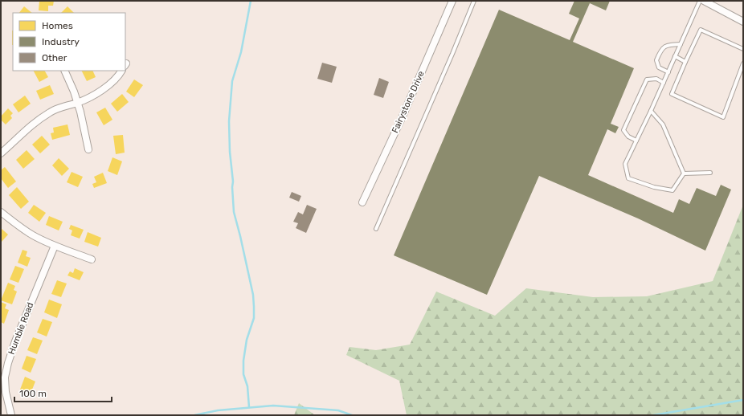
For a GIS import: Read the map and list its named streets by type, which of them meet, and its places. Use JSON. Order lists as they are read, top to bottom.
{
  "streets": {
    "street": ["Fairystone Drive", "Humble Road"]
  },
  "legend": ["Homes", "Industry", "Other"],
  "scale_bar": "100 m"
}
